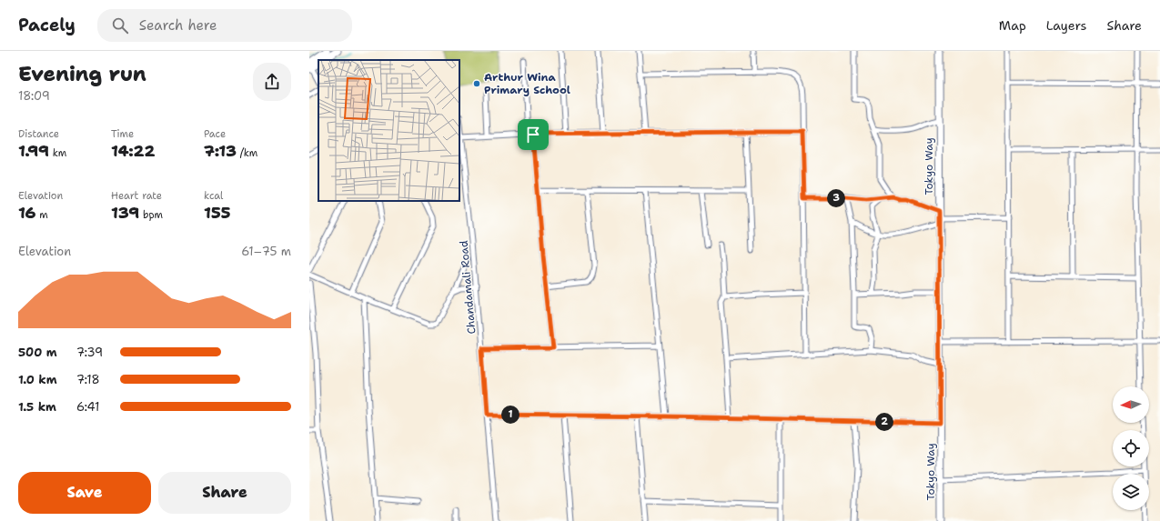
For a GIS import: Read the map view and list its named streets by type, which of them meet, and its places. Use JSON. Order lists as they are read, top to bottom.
{
  "streets": {
    "main road": ["Tokyo Way"],
    "street": ["Chandamali Road"]
  },
  "places": ["Arthur Wina Primary School"],
  "north": "left",
  "page": {
    "header": "Pacely",
    "search": "Search here",
    "nav": ["Map", "Layers", "Share"],
    "heading": ["Evening run", "18:09"],
    "stats": [
      ["Distance", "1.99 km"],
      ["Time", "14:22"],
      ["Pace", "7:13 /km"],
      ["Elevation", "16 m"],
      ["Heart rate", "139 bpm"],
      ["kcal", "155"]
    ],
    "pins": ["3", "1", "2"],
    "chart": ["Elevation", "61–75 m"],
    "list": [
      {
        "name": "500 m",
        "note": "7:39"
      },
      {
        "name": "1.0 km",
        "note": "7:18"
      },
      {
        "name": "1.5 km",
        "note": "6:41"
      }
    ],
    "buttons": ["Save", "Share"]
  }
}
